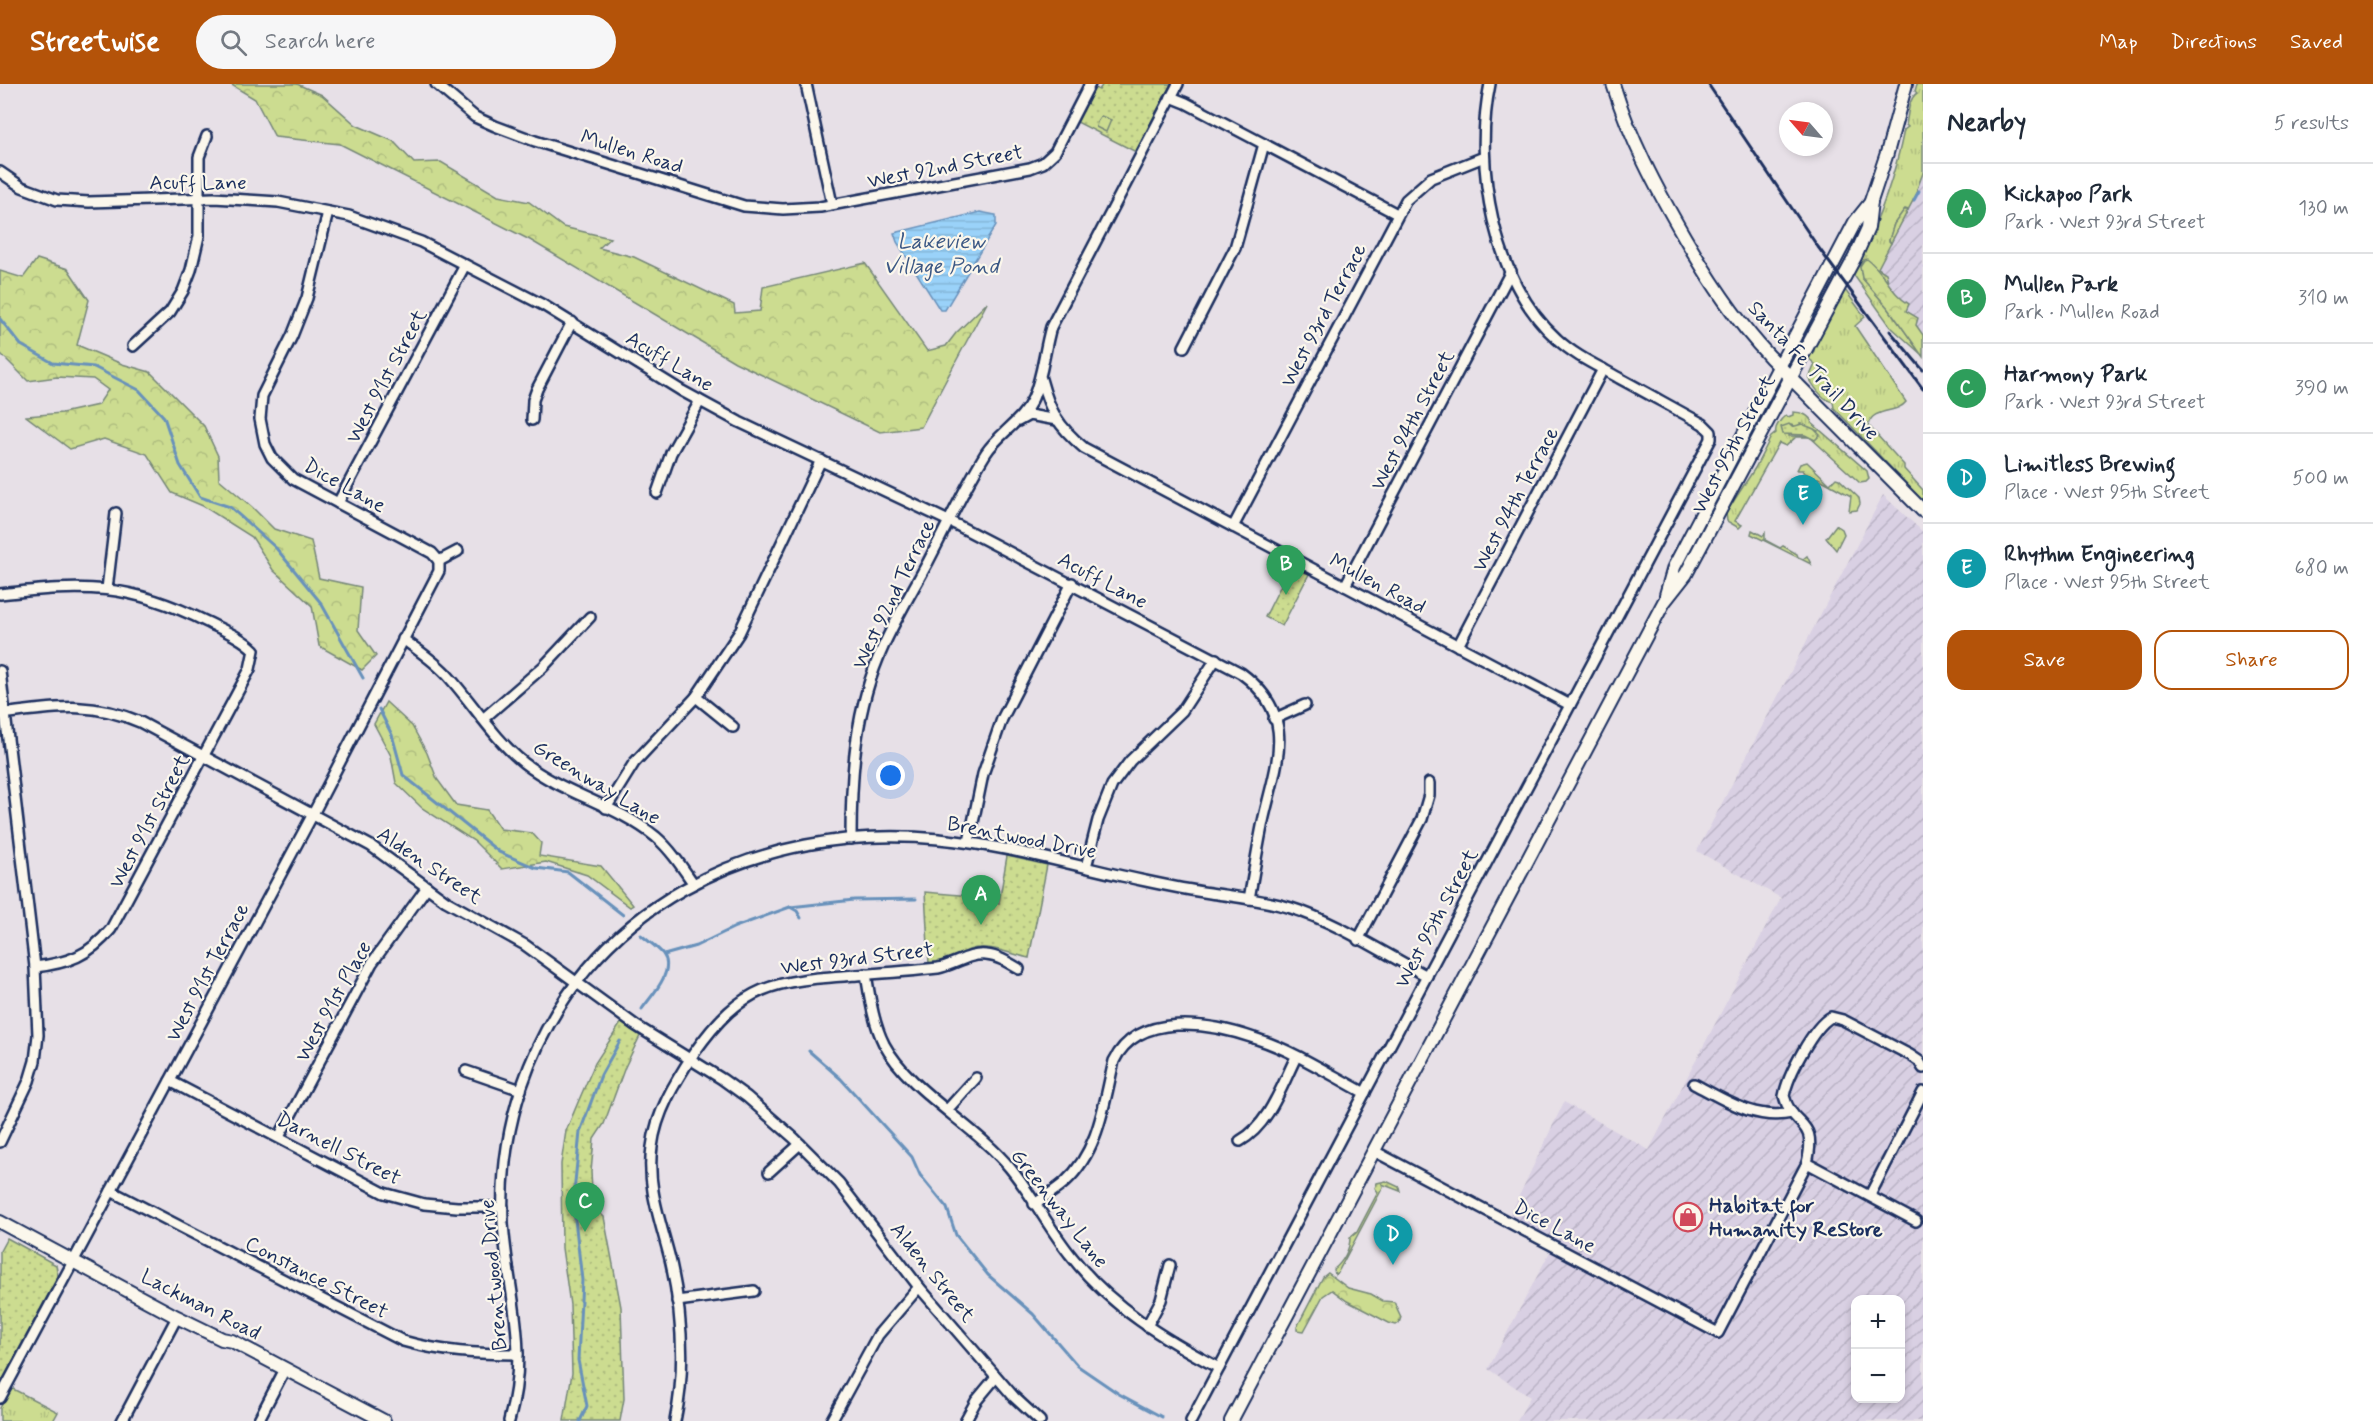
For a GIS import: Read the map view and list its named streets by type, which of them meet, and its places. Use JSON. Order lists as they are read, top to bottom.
{
  "streets": {
    "main road": ["Santa Fe Trail Drive", "West 95th Street", "Lackman Road"],
    "street": [
      "Mullen Road",
      "West 92nd Street",
      "Acuff Lane",
      "West 93rd Terrace",
      "West 91st Street",
      "West 94th Street",
      "Dice Lane",
      "West 94th Terrace",
      "West 92nd Terrace",
      "Greenway Lane",
      "Brentwood Drive",
      "Alden Street",
      "West 93rd Street",
      "West 91st Terrace",
      "West 91st Place",
      "Darnell Street",
      "Constance Street"
    ]
  },
  "crossings": [
    ["Mullen Road", "West 92nd Street"],
    ["Mullen Road", "West 93rd Terrace"],
    ["Mullen Road", "West 94th Street"],
    ["Mullen Road", "West 95th Street"],
    ["Mullen Road", "West 94th Terrace"],
    ["Mullen Road", "West 92nd Terrace"],
    ["Acuff Lane", "West 91st Street"],
    ["Acuff Lane", "Dice Lane"],
    ["Acuff Lane", "West 92nd Terrace"],
    ["Acuff Lane", "Brentwood Drive"],
    ["Santa Fe Trail Drive", "West 95th Street"],
    ["West 91st Street", "Dice Lane"],
    ["West 91st Street", "Alden Street"],
    ["West 95th Street", "Dice Lane"],
    ["West 95th Street", "West 94th Terrace"],
    ["West 95th Street", "Greenway Lane"],
    ["West 95th Street", "Brentwood Drive"],
    ["Dice Lane", "West 91st Terrace"],
    ["West 92nd Terrace", "Brentwood Drive"],
    ["Greenway Lane", "Brentwood Drive"],
    ["Greenway Lane", "West 93rd Street"],
    ["Greenway Lane", "West 91st Terrace"],
    ["Brentwood Drive", "Alden Street"],
    ["Brentwood Drive", "Darnell Street"],
    ["Brentwood Drive", "Constance Street"],
    ["Alden Street", "West 93rd Street"],
    ["Alden Street", "West 91st Terrace"],
    ["Alden Street", "West 91st Place"],
    ["West 91st Terrace", "Darnell Street"],
    ["West 91st Terrace", "Constance Street"],
    ["West 91st Terrace", "Lackman Road"],
    ["West 91st Place", "Darnell Street"]
  ],
  "water": ["Lakeview Village Pond"],
  "places": {
    "shop": ["Habitat for Humanity ReStore"]
  },
  "north": "top left",
  "page": {
    "header": "Streetwise",
    "search": "Search here",
    "nav": ["Map", "Directions", "Saved"],
    "heading": ["Nearby", "5 results"],
    "list": [
      {
        "mark": "A",
        "name": "Kickapoo Park",
        "note": "Park · West 93rd Street",
        "value": "130 m"
      },
      {
        "mark": "B",
        "name": "Mullen Park",
        "note": "Park · Mullen Road",
        "value": "310 m"
      },
      {
        "mark": "C",
        "name": "Harmony Park",
        "note": "Park · West 93rd Street",
        "value": "390 m"
      },
      {
        "mark": "D",
        "name": "Limitless Brewing",
        "note": "Place · West 95th Street",
        "value": "500 m"
      },
      {
        "mark": "E",
        "name": "Rhythm Engineering",
        "note": "Place · West 95th Street",
        "value": "680 m"
      }
    ],
    "pins": [
      "E",
      "B",
      "A",
      "C",
      "D"
    ],
    "buttons": ["Save", "Share"],
    "map_buttons": ["+", "−"]
  }
}
